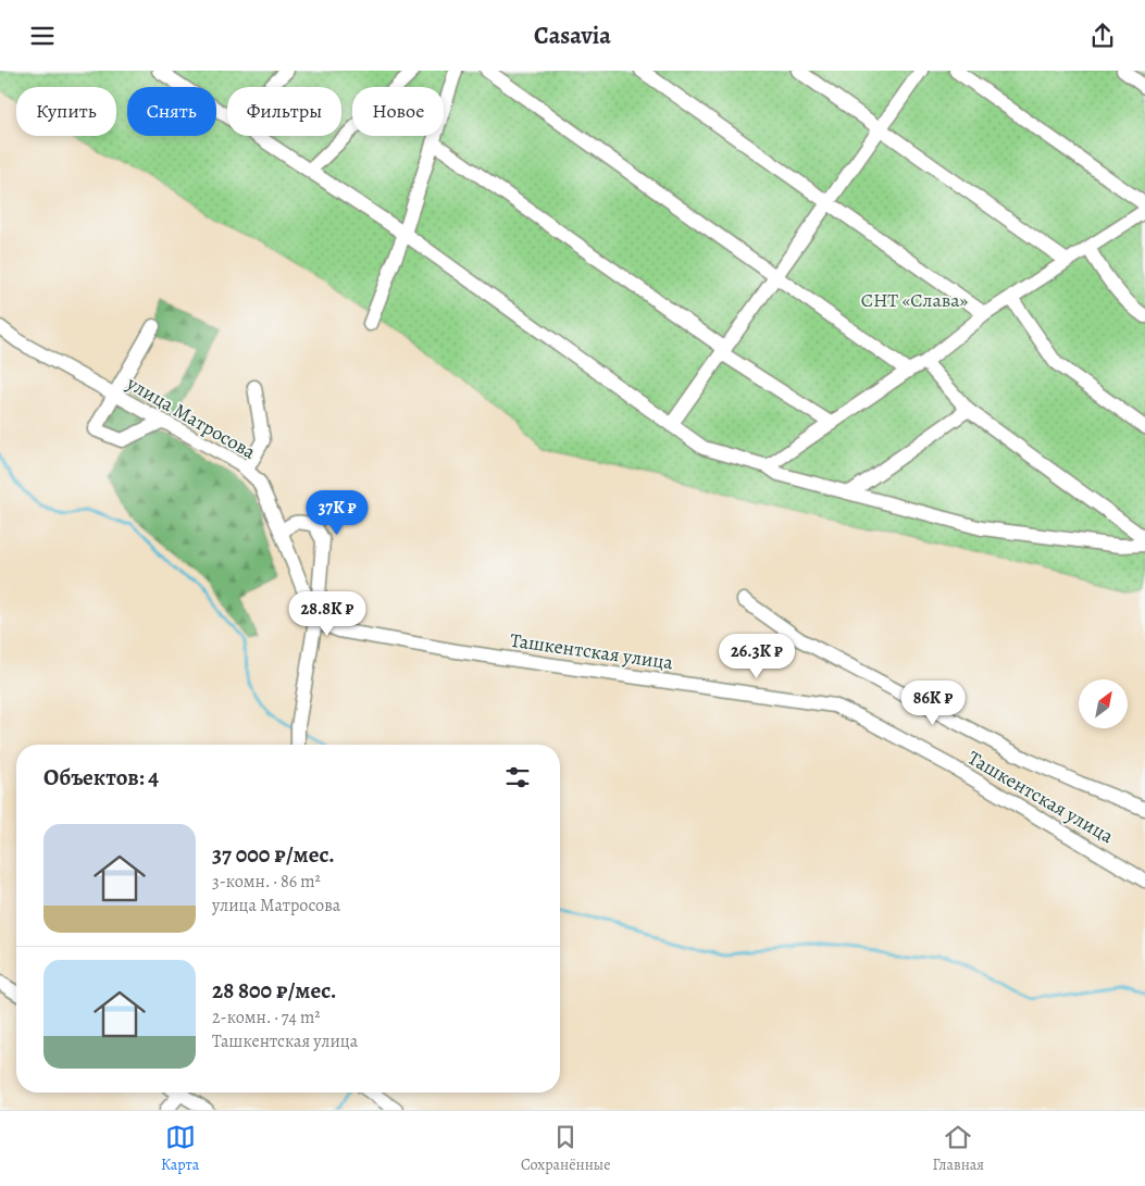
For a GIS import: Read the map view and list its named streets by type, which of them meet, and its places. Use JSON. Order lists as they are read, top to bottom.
{
  "streets": {
    "street": ["улица Матросова", "Ташкентская улица"]
  },
  "crossings": [
    ["улица Матросова", "Ташкентская улица"]
  ],
  "parks": ["СНТ «Слава»"],
  "north": "top right",
  "page": {
    "header": "Casavia",
    "chip": [
      "Купить",
      "Снять",
      "Фильтры",
      "Новое"
    ],
    "price": [
      "37K ₽",
      "28.8K ₽",
      "26.3K ₽",
      "86K ₽"
    ],
    "heading": "Объектов: 4",
    "list": [
      {
        "name": "37 000 ₽/мес.",
        "note": "3-комн. · 86 m² · улица Матросова"
      },
      {
        "name": "28 800 ₽/мес.",
        "note": "2-комн. · 74 m² · Ташкентская улица"
      }
    ],
    "tabs": ["Карта", "Сохранённые", "Главная"]
  }
}
